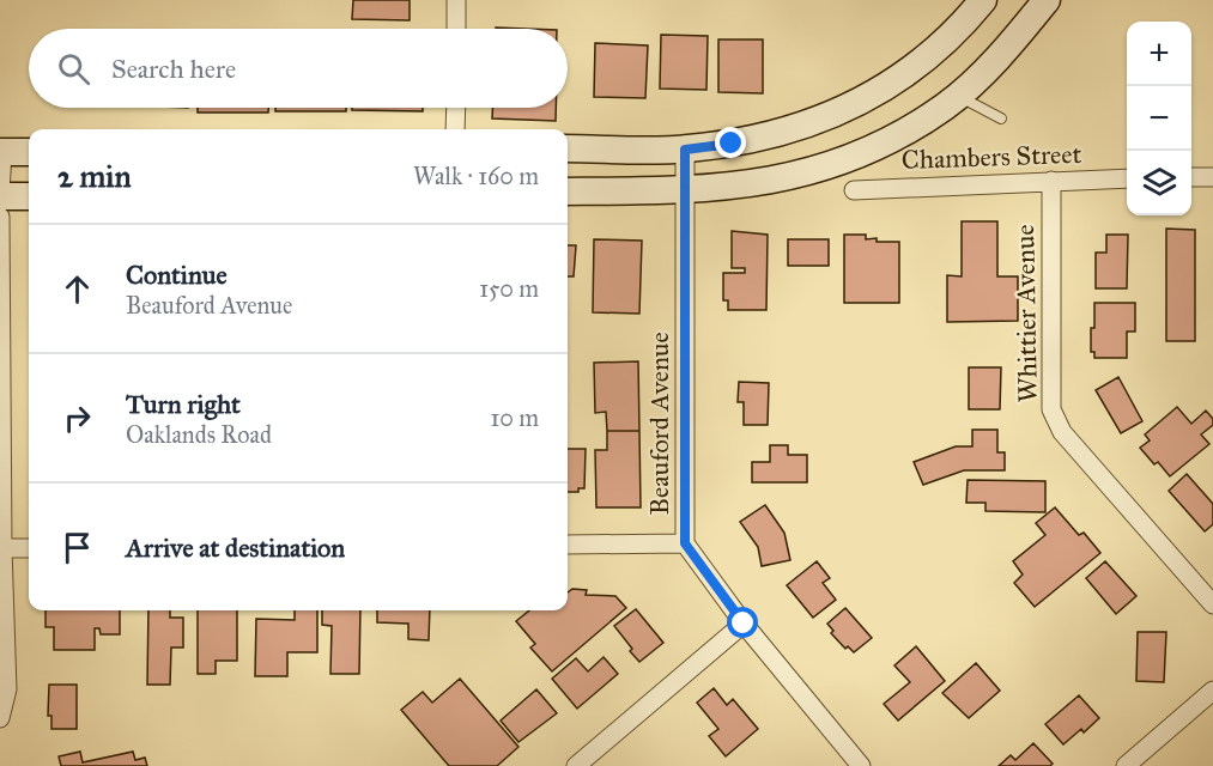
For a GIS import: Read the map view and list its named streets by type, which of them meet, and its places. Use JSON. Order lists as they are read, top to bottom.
{
  "streets": {
    "street": ["Chambers Street", "Whittier Avenue", "Beauford Avenue"]
  },
  "crossings": [
    ["Chambers Street", "Whittier Avenue"]
  ],
  "page": {
    "map_buttons": ["+", "−"],
    "search": "Search here",
    "heading": ["2 min", "Walk · 160 m"],
    "list": [
      ["Continue", "Beauford Avenue", "150 m"],
      ["Turn right", "Oaklands Road", "10 m"],
      "Arrive at destination"
    ]
  }
}
